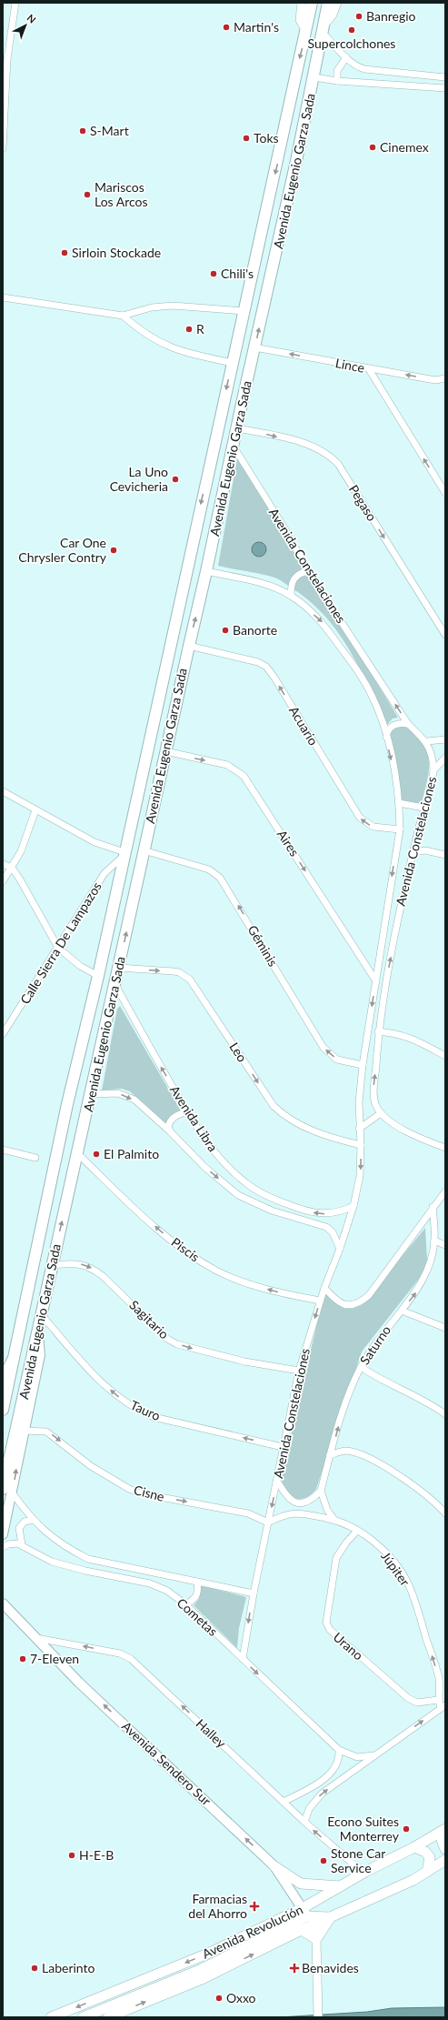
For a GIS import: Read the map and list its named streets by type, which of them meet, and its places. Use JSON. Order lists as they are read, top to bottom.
{
  "streets": {
    "highway": ["Avenida Eugenio Garza Sada"],
    "main road": ["Avenida Sendero Sur", "Avenida Revolución"],
    "street": [
      "Lince",
      "Pegaso",
      "Avenida Constelaciones",
      "Acuario",
      "Aires",
      "Calle Sierra De Lampazos",
      "Géminis",
      "Leo",
      "Avenida Libra",
      "Piscis",
      "Sagitario",
      "Saturno",
      "Tauro",
      "Cisne",
      "Júpiter",
      "Cometas",
      "Urano",
      "Halley"
    ]
  },
  "crossings": [
    ["Avenida Eugenio Garza Sada", "Lince"],
    ["Avenida Eugenio Garza Sada", "Pegaso"],
    ["Avenida Eugenio Garza Sada", "Avenida Constelaciones"],
    ["Avenida Eugenio Garza Sada", "Acuario"],
    ["Avenida Eugenio Garza Sada", "Aires"],
    ["Avenida Eugenio Garza Sada", "Calle Sierra De Lampazos"],
    ["Avenida Eugenio Garza Sada", "Géminis"],
    ["Avenida Eugenio Garza Sada", "Leo"],
    ["Avenida Eugenio Garza Sada", "Avenida Libra"],
    ["Avenida Eugenio Garza Sada", "Piscis"],
    ["Avenida Eugenio Garza Sada", "Sagitario"],
    ["Avenida Eugenio Garza Sada", "Tauro"],
    ["Avenida Eugenio Garza Sada", "Cometas"],
    ["Avenida Constelaciones", "Acuario"],
    ["Avenida Constelaciones", "Aires"],
    ["Avenida Constelaciones", "Géminis"],
    ["Avenida Constelaciones", "Leo"],
    ["Avenida Constelaciones", "Avenida Libra"],
    ["Avenida Constelaciones", "Piscis"],
    ["Avenida Constelaciones", "Sagitario"],
    ["Avenida Constelaciones", "Tauro"],
    ["Avenida Constelaciones", "Cisne"],
    ["Avenida Constelaciones", "Júpiter"],
    ["Avenida Constelaciones", "Cometas"],
    ["Cisne", "Júpiter"],
    ["Júpiter", "Urano"],
    ["Halley", "Avenida Sendero Sur"],
    ["Halley", "Avenida Revolución"],
    ["Avenida Sendero Sur", "Avenida Revolución"]
  ],
  "one_way": [
    "Lince",
    "Pegaso",
    "Acuario",
    "Aires",
    "Géminis",
    "Leo",
    "Piscis",
    "Sagitario",
    "Saturno",
    "Tauro",
    "Cisne",
    "Júpiter",
    "Halley",
    "Avenida Sendero Sur"
  ],
  "places": {
    "other": [
      "Banregio",
      "Martin's",
      "Supercolchones",
      "S-Mart",
      "Toks",
      "Cinemex",
      "Mariscos Los Arcos",
      "Sirloin Stockade",
      "Chili's",
      "R",
      "La Uno Cevicheria",
      "Car One Chrysler Contry",
      "Banorte",
      "El Palmito",
      "7-Eleven",
      "Econo Suites Monterrey",
      "H-E-B",
      "Stone Car Service",
      "Laberinto",
      "Oxxo"
    ],
    "health": ["Farmacias del Ahorro", "Benavides"]
  },
  "north": "top right"
}
